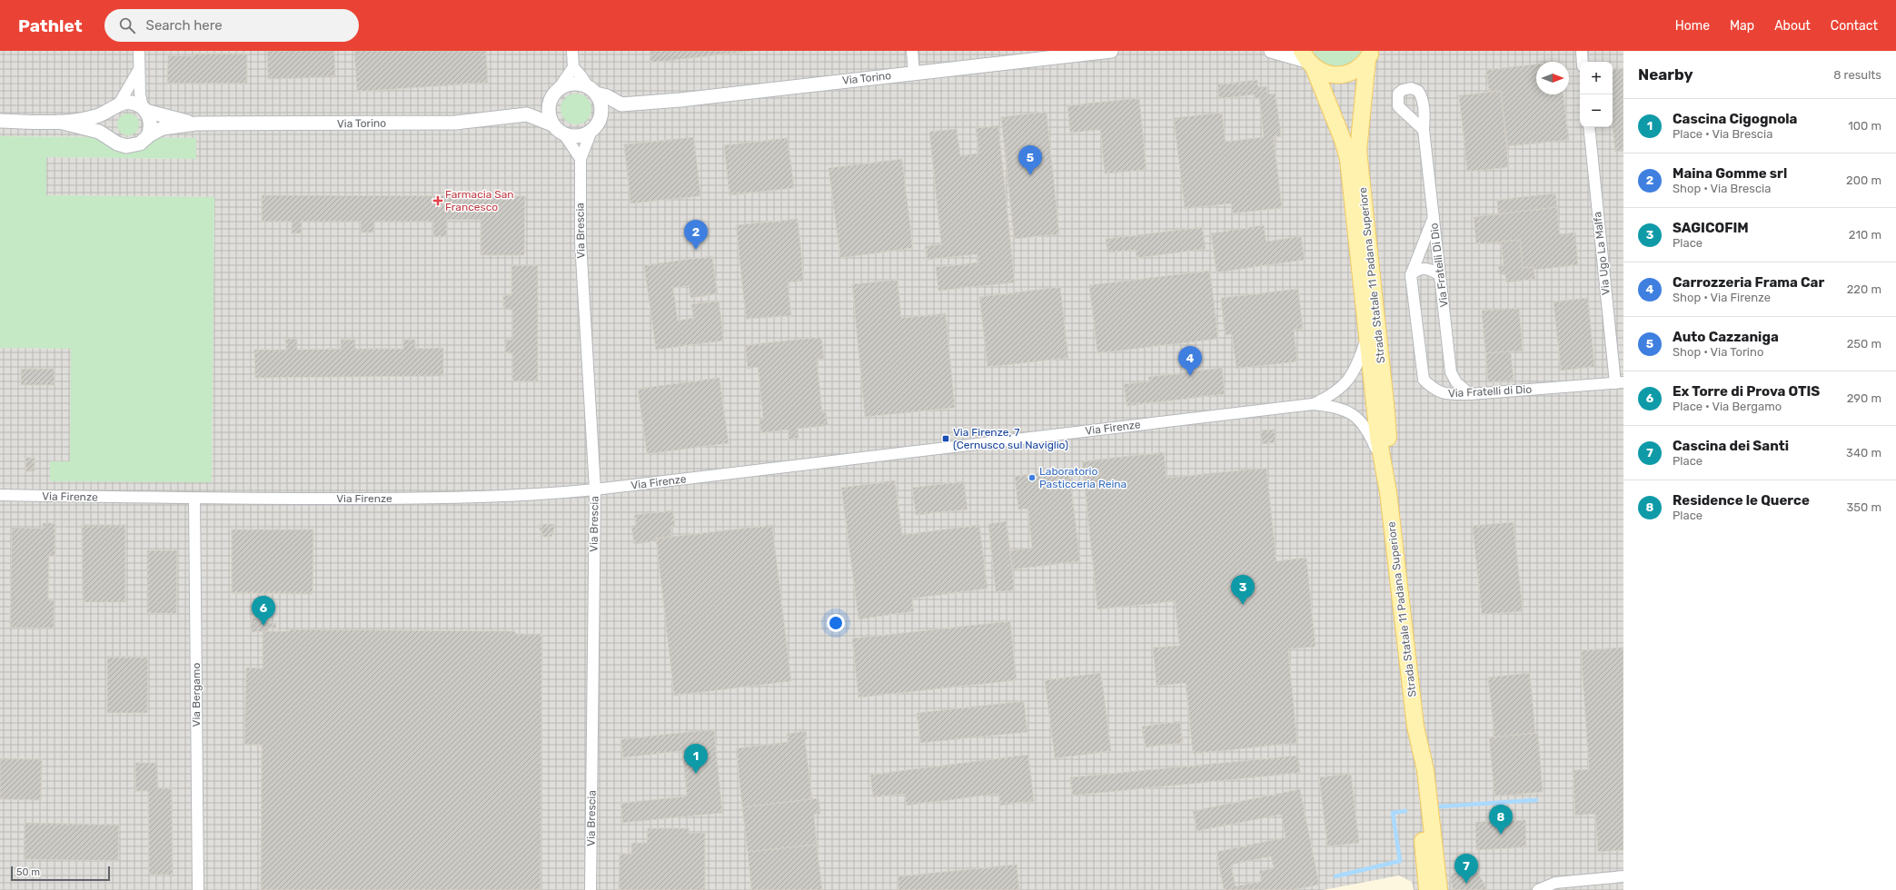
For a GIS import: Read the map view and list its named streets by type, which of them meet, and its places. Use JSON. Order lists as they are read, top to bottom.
{
  "streets": {
    "main road": ["Strada Statale 11 Padana Superiore"],
    "street": [
      "Via Torino",
      "Via Brescia",
      "Via Ugo La Malfa",
      "Via Fratelli Di Dio",
      "Via Fratelli di Dio",
      "Via Firenze",
      "Via Bergamo"
    ]
  },
  "crossings": [
    ["Via Torino", "Via Brescia"],
    ["Via Brescia", "Via Firenze"],
    ["Via Ugo La Malfa", "Via Fratelli di Dio"],
    ["Via Fratelli Di Dio", "Via Fratelli di Dio"],
    ["Strada Statale 11 Padana Superiore", "Via Firenze"],
    ["Via Firenze", "Via Bergamo"]
  ],
  "places": {
    "health": ["Farmacia San Francesco"],
    "transit": ["Via Firenze, 7 (Cernusco sul Naviglio)"],
    "other": ["Laboratorio Pasticceria Reina"]
  },
  "scale_bar": "50 m",
  "north": "right",
  "page": {
    "header": "Pathlet",
    "search": "Search here",
    "nav": [
      "Home",
      "Map",
      "About",
      "Contact"
    ],
    "heading": ["Nearby", "8 results"],
    "map_buttons": ["+", "−"],
    "list": [
      {
        "mark": "1",
        "name": "Cascina Cigognola",
        "note": "Place · Via Brescia",
        "value": "100 m"
      },
      {
        "mark": "2",
        "name": "Maina Gomme srl",
        "note": "Shop · Via Brescia",
        "value": "200 m"
      },
      {
        "mark": "3",
        "name": "SAGICOFIM",
        "note": "Place",
        "value": "210 m"
      },
      {
        "mark": "4",
        "name": "Carrozzeria Frama Car",
        "note": "Shop · Via Firenze",
        "value": "220 m"
      },
      {
        "mark": "5",
        "name": "Auto Cazzaniga",
        "note": "Shop · Via Torino",
        "value": "250 m"
      },
      {
        "mark": "6",
        "name": "Ex Torre di Prova OTIS",
        "note": "Place · Via Bergamo",
        "value": "290 m"
      },
      {
        "mark": "7",
        "name": "Cascina dei Santi",
        "note": "Place",
        "value": "340 m"
      },
      {
        "mark": "8",
        "name": "Residence le Querce",
        "note": "Place",
        "value": "350 m"
      }
    ],
    "pins": [
      "5",
      "2",
      "4",
      "3",
      "6",
      "1",
      "8",
      "7"
    ],
    "scale": "50 m"
  }
}
